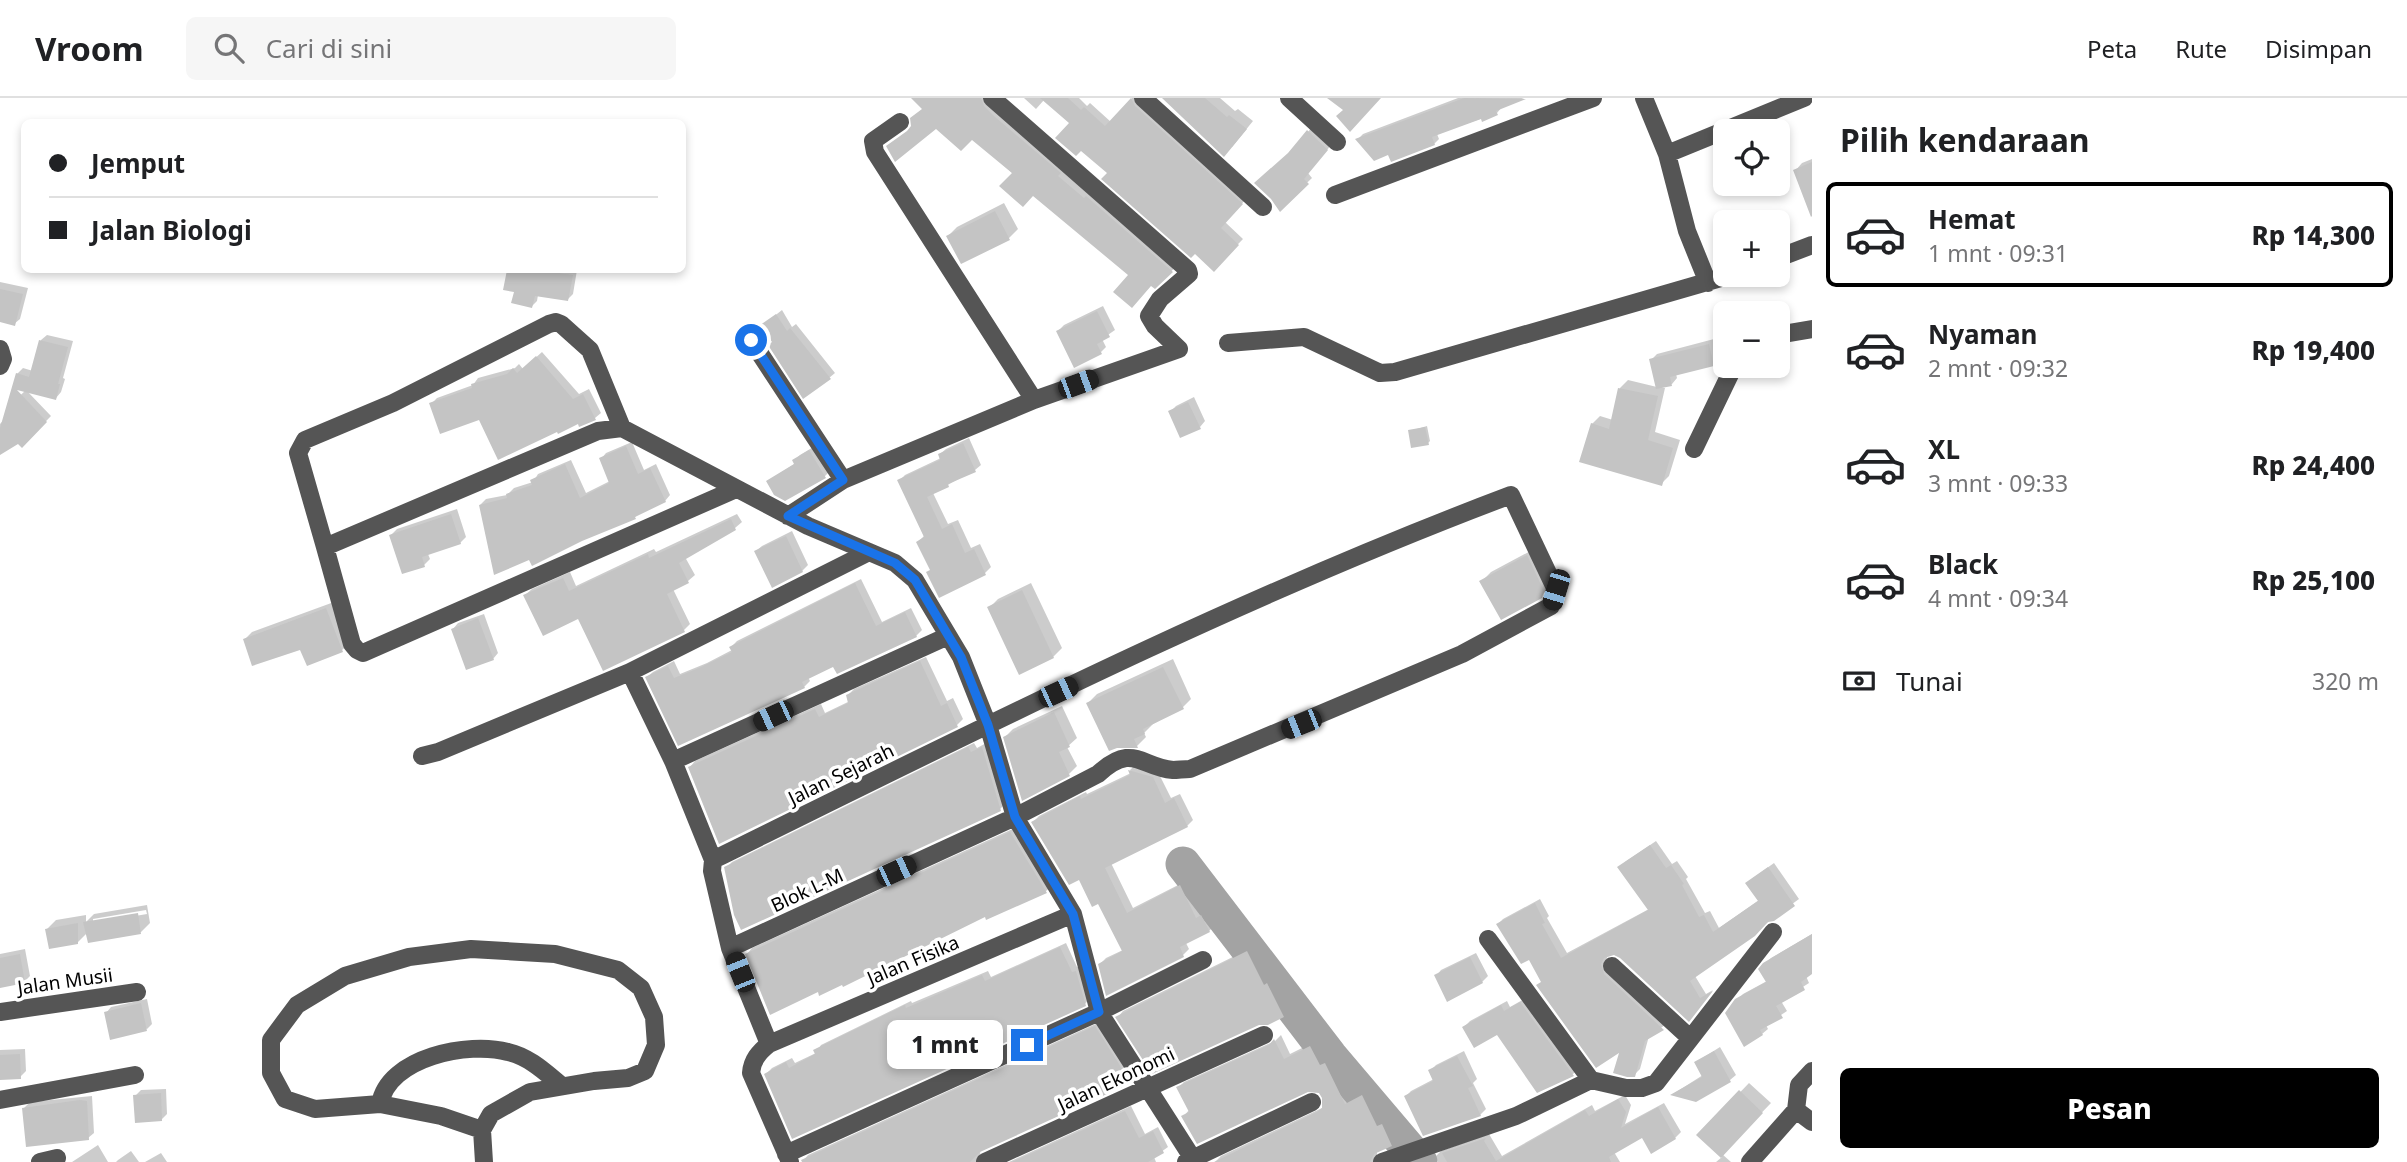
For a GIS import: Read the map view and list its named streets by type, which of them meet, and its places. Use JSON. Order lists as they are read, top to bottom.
{
  "streets": {
    "street": [
      "Jalan Sejarah",
      "Blok L-M",
      "Jalan Fisika",
      "Jalan Musii",
      "Jalan Ekonomi"
    ]
  },
  "crossings": [
    ["Jalan Sejarah", "Blok L-M"]
  ],
  "page": {
    "header": "Vroom",
    "search": "Cari di sini",
    "nav": ["Peta", "Rute", "Disimpan"],
    "heading": "Pilih kendaraan",
    "map_buttons": ["+", "−"],
    "banner": ["Jemput", "Jalan Biologi"],
    "list": [
      {
        "name": "Hemat",
        "note": "1 mnt · 09:31",
        "value": "Rp 14,300"
      },
      {
        "name": "Nyaman",
        "note": "2 mnt · 09:32",
        "value": "Rp 19,400"
      },
      {
        "name": "XL",
        "note": "3 mnt · 09:33",
        "value": "Rp 24,400"
      },
      {
        "name": "Black",
        "note": "4 mnt · 09:34",
        "value": "Rp 25,100"
      }
    ],
    "pay": ["Tunai", "320 m"],
    "bubble": "1 mnt",
    "buttons": "Pesan"
  }
}
